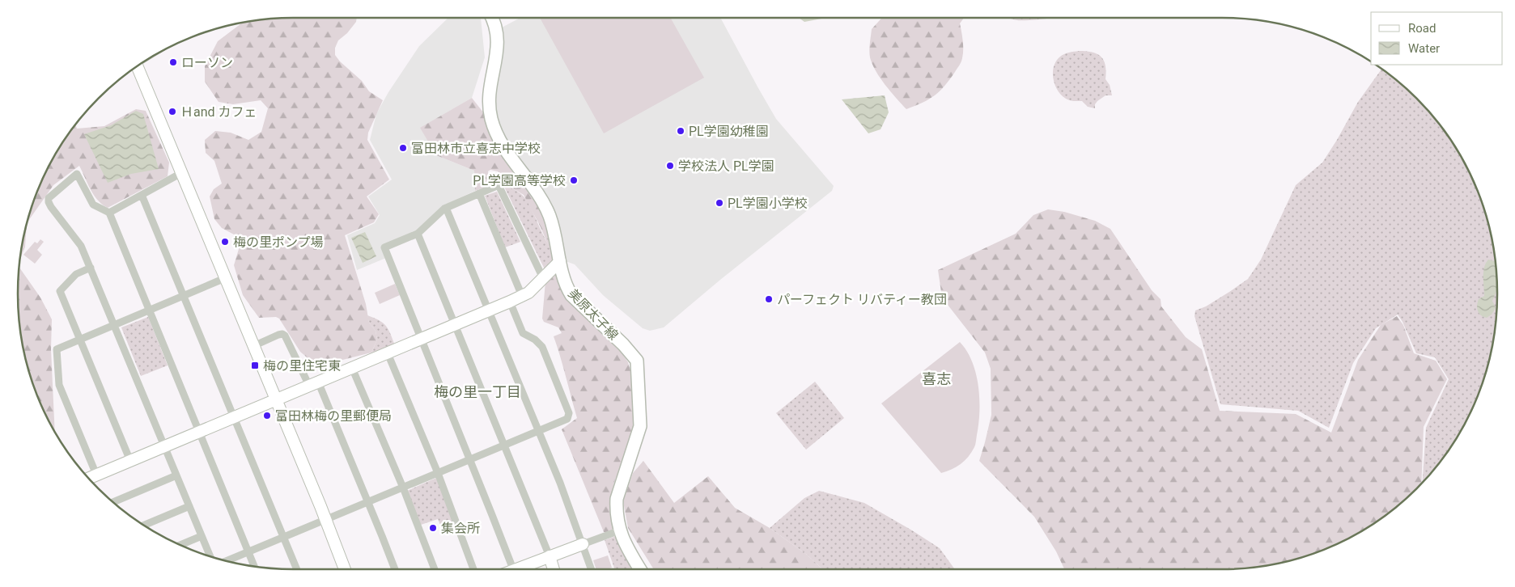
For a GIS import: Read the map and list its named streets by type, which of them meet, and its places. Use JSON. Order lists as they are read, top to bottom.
{
  "streets": {
    "main road": ["美原太子線"]
  },
  "districts": ["喜志", "梅の里一丁目"],
  "places": {
    "other": [
      "ローソン",
      "Ｈand カフェ",
      "PL学園幼稚園",
      "富田林市立喜志中学校",
      "学校法人 PL学園",
      "PL学園高等学校",
      "PL学園小学校",
      "梅の里ポンプ場",
      "パーフェクト リバティー教団",
      "富田林梅の里郵便局",
      "集会所"
    ],
    "transit": ["梅の里住宅東"]
  },
  "legend": ["Road", "Water"]
}
